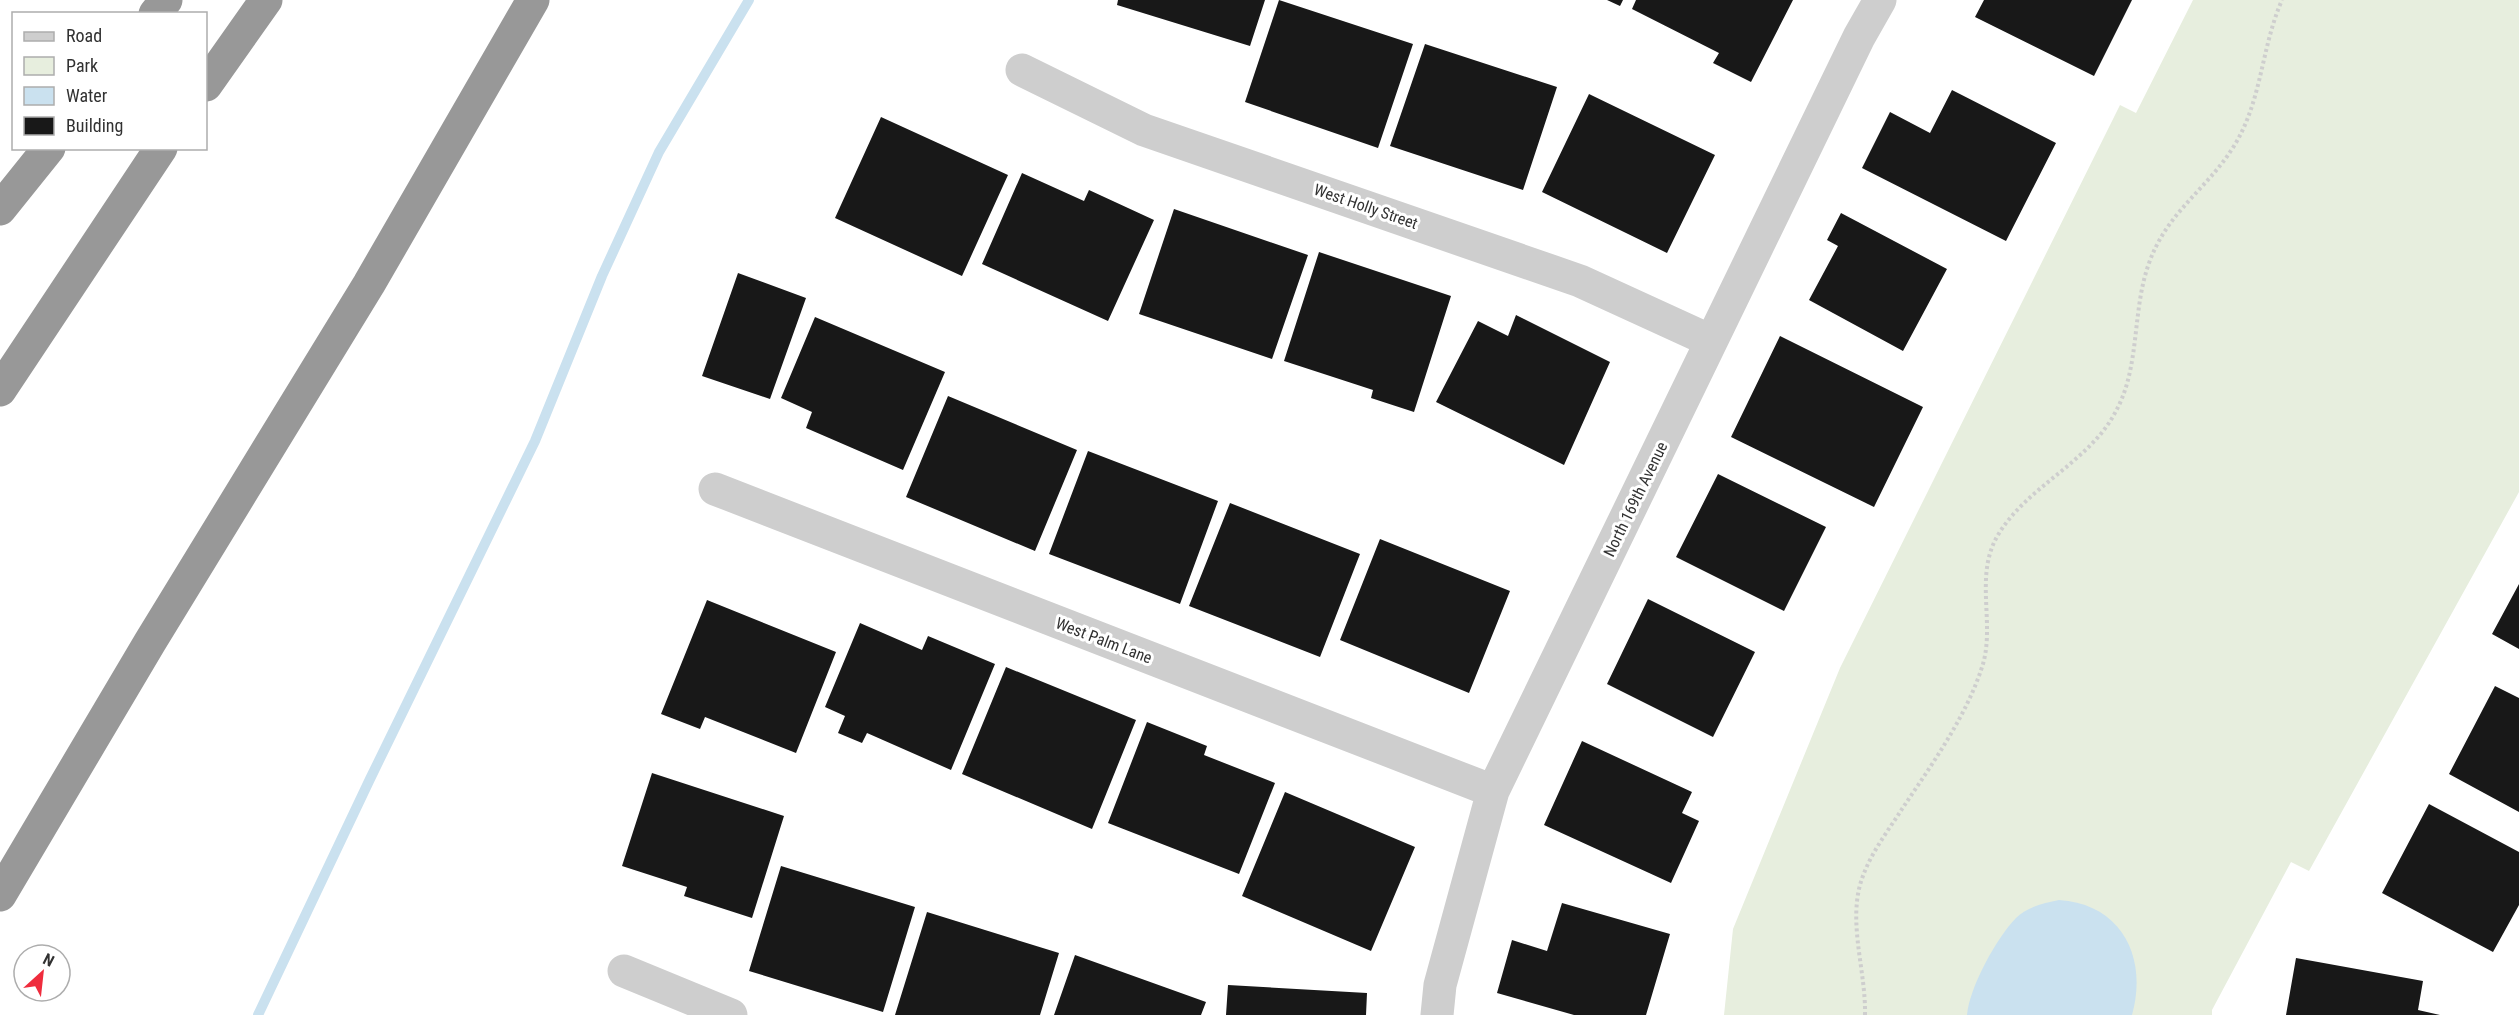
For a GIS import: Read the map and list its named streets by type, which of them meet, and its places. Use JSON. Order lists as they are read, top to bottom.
{
  "streets": {
    "street": ["West Holly Street", "North 169th Avenue", "West Palm Lane"]
  },
  "crossings": [
    ["West Holly Street", "North 169th Avenue"],
    ["North 169th Avenue", "West Palm Lane"]
  ],
  "legend": [
    "Road",
    "Park",
    "Water",
    "Building"
  ],
  "north": "top right"
}
